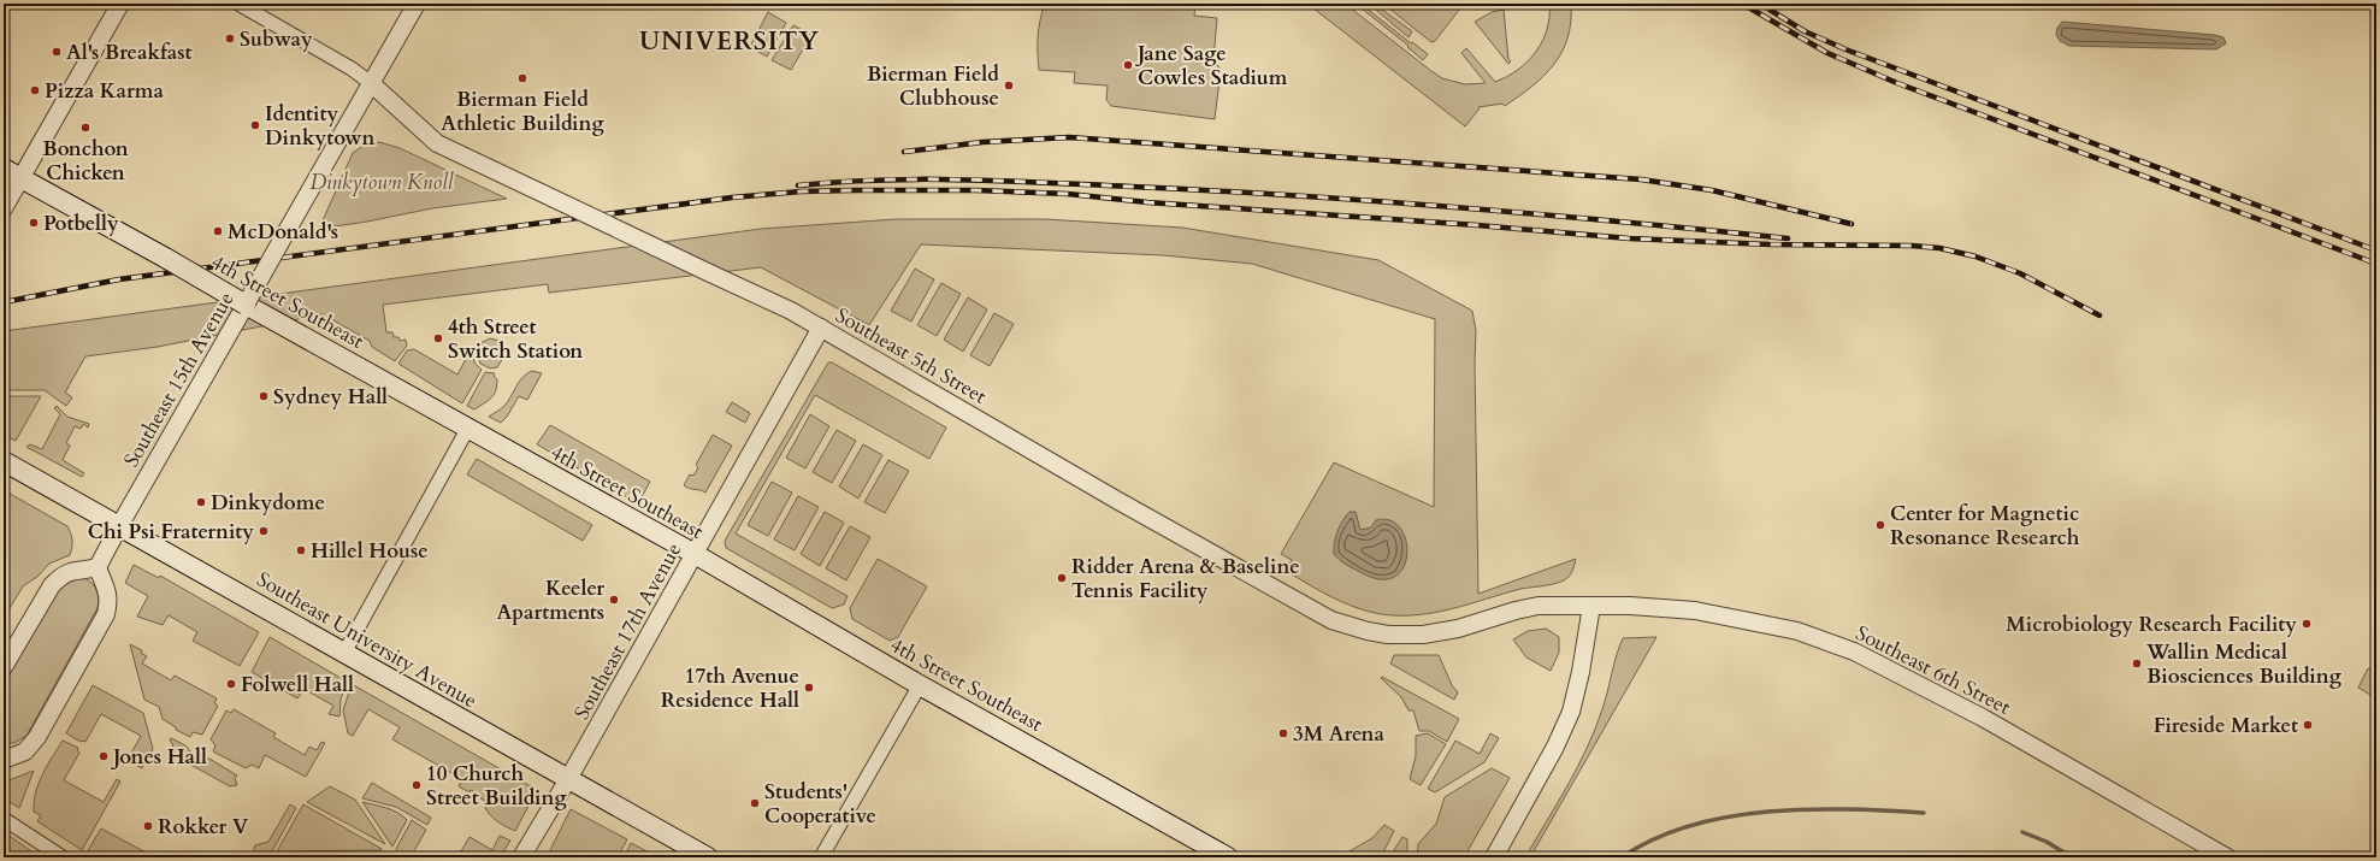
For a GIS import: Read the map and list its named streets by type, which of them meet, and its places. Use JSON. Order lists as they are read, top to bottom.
{
  "streets": {
    "main road": ["4th Street Southeast", "Southeast University Avenue"],
    "street": [
      "Southeast 5th Street",
      "Southeast 15th Avenue",
      "Southeast 17th Avenue",
      "Southeast 6th Street"
    ]
  },
  "crossings": [
    ["4th Street Southeast", "Southeast 15th Avenue"],
    ["4th Street Southeast", "Southeast 17th Avenue"],
    ["Southeast 5th Street", "Southeast 15th Avenue"],
    ["Southeast 5th Street", "Southeast 17th Avenue"],
    ["Southeast 5th Street", "Southeast 6th Street"],
    ["Southeast 15th Avenue", "Southeast University Avenue"],
    ["Southeast 17th Avenue", "Southeast University Avenue"]
  ],
  "districts": ["UNIVERSITY"],
  "parks": ["Dinkytown Knoll"],
  "places": [
    "Subway",
    "Al's Breakfast",
    "Jane Sage Cowles Stadium",
    "Bierman Field Athletic Building",
    "Bierman Field Clubhouse",
    "Pizza Karma",
    "Identity Dinkytown",
    "Bonchon Chicken",
    "Potbelly",
    "McDonald's",
    "4th Street Switch Station",
    "Sydney Hall",
    "Dinkydome",
    "Center for Magnetic Resonance Research",
    "Chi Psi Fraternity",
    "Hillel House",
    "Ridder Arena & Baseline Tennis Facility",
    "Keeler Apartments",
    "Microbiology Research Facility",
    "Wallin Medical Biosciences Building",
    "Folwell Hall",
    "17th Avenue Residence Hall",
    "Fireside Market",
    "3M Arena",
    "Jones Hall",
    "10 Church Street Building",
    "Students' Cooperative",
    "Rokker V"
  ]
}
